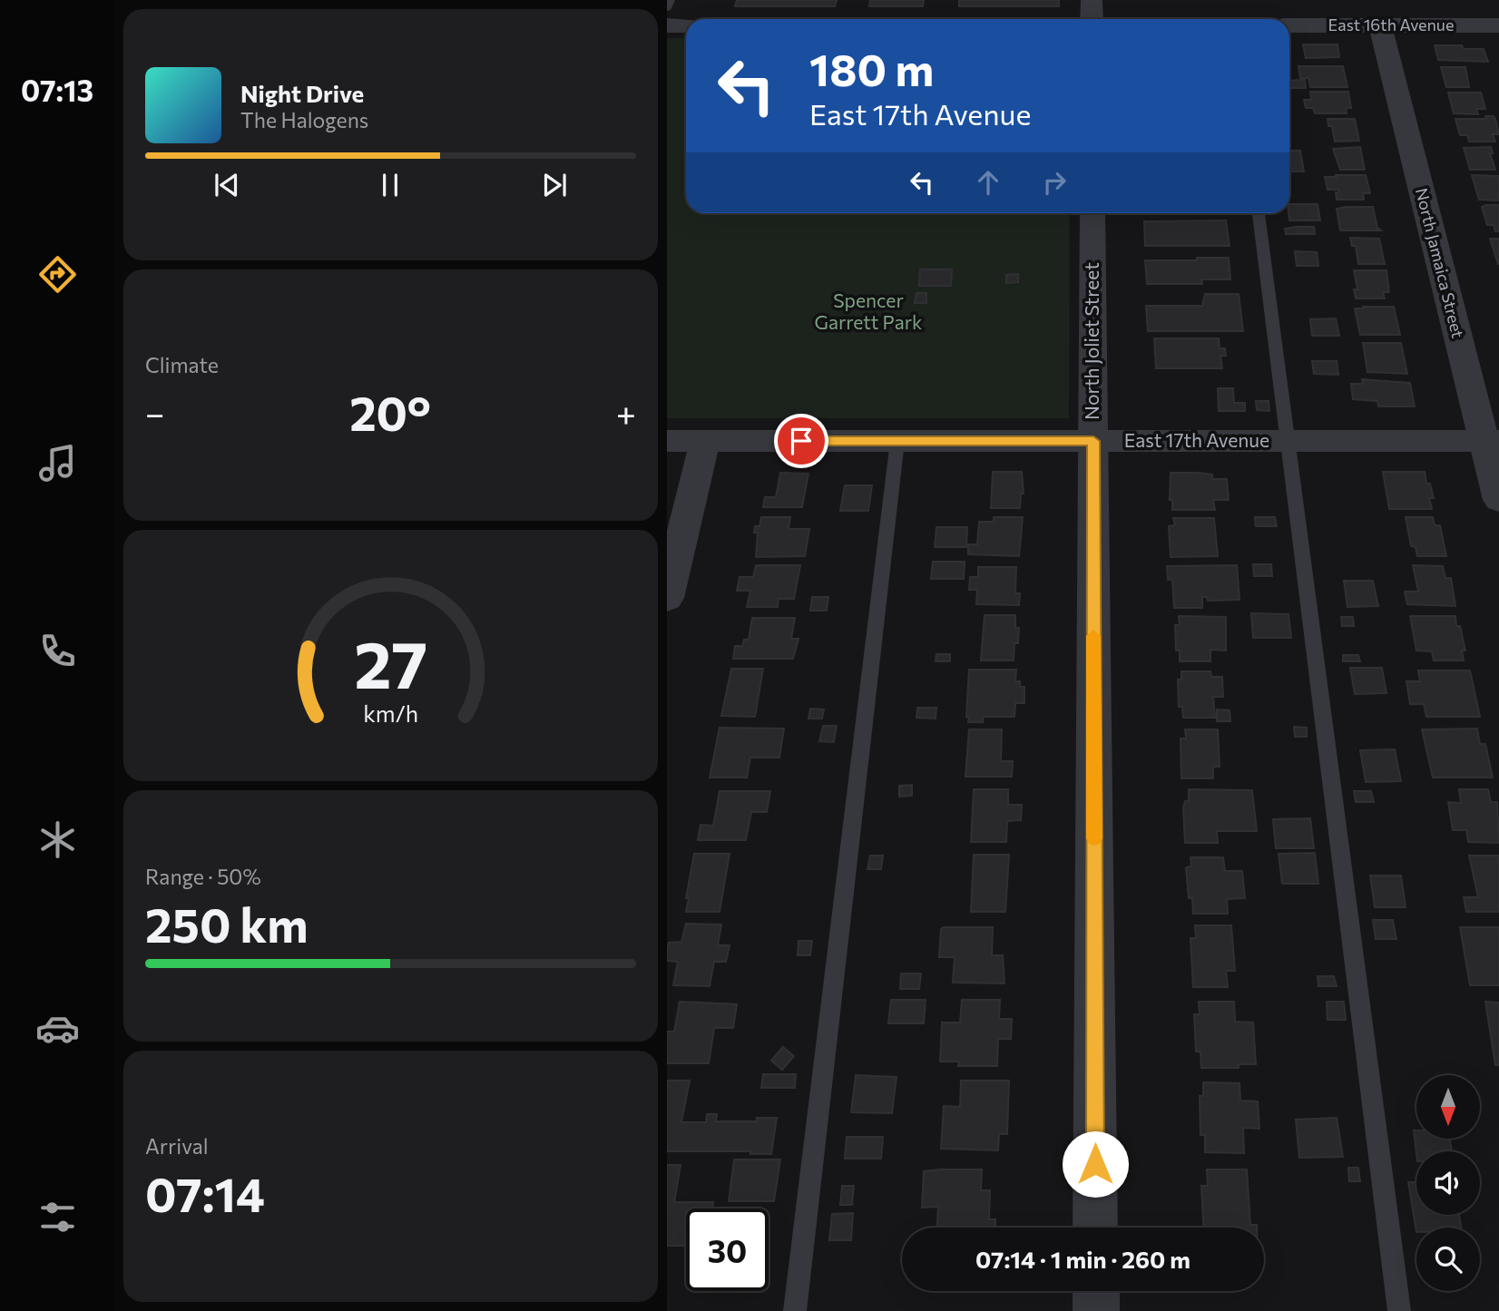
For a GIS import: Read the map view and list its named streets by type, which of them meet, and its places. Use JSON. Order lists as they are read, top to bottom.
{
  "streets": {
    "street": [
      "East 16th Avenue",
      "North Jamaica Street",
      "North Joliet Street",
      "East 17th Avenue"
    ]
  },
  "crossings": [
    ["East 16th Avenue", "North Jamaica Street"],
    ["North Jamaica Street", "East 17th Avenue"],
    ["North Joliet Street", "East 17th Avenue"]
  ],
  "parks": ["Spencer Garrett Park"],
  "north": "bottom",
  "page": {
    "tabs": "07:13",
    "turn": ["180 m", "East 17th Avenue"],
    "song": ["Night Drive", "The Halogens"],
    "tile": [
      "Climate",
      ["Range · 50%", "250 km"],
      ["Arrival", "07:14"]
    ],
    "heat": ["−", "20°", "+"],
    "limit": "30",
    "trip": "07:14 · 1 min · 260 m",
    "gauge": ["27", "km/h"]
  }
}
